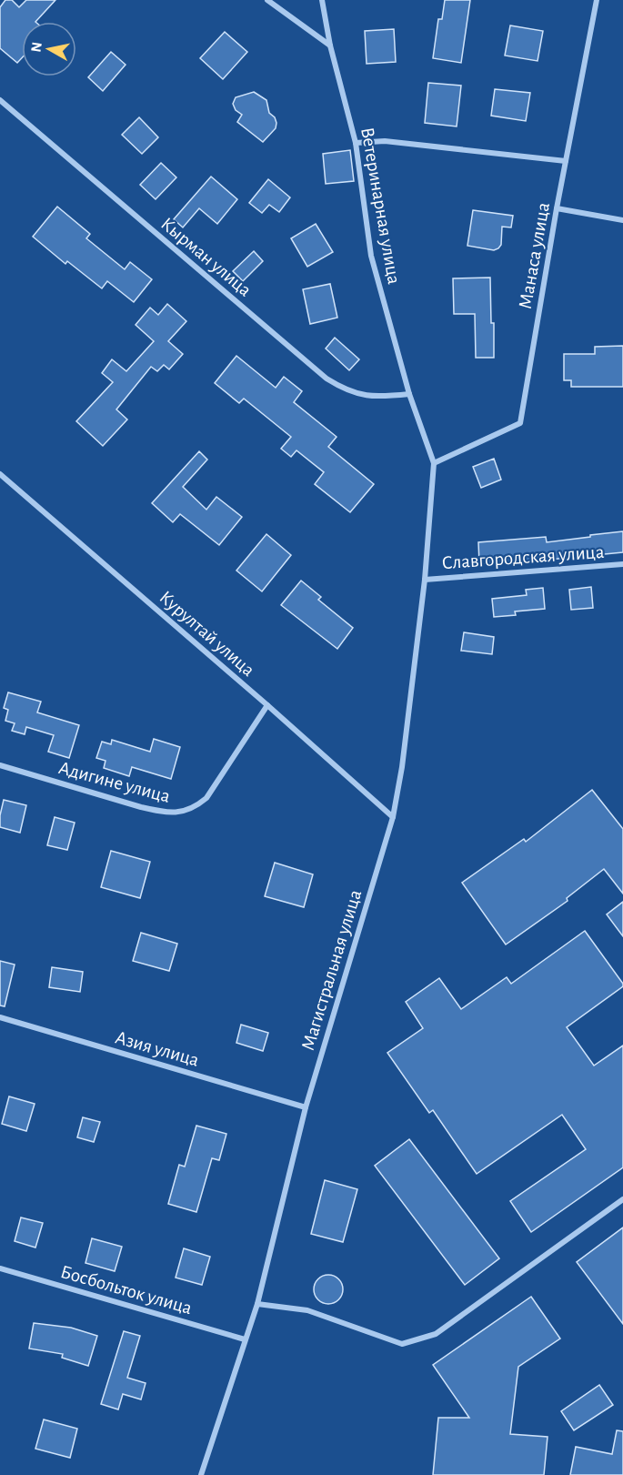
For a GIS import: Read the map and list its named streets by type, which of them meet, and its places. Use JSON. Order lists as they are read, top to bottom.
{
  "streets": {
    "street": [
      "Ветеринарная улица",
      "Манаса улица",
      "Кырман улица",
      "Славгородская улица",
      "Курултай улица",
      "Адигине улица",
      "Магистральная улица",
      "Азия улица",
      "Босбольток улица"
    ]
  },
  "crossings": [
    ["Ветеринарная улица", "Манаса улица"],
    ["Ветеринарная улица", "Кырман улица"],
    ["Ветеринарная улица", "Магистральная улица"],
    ["Манаса улица", "Магистральная улица"],
    ["Славгородская улица", "Магистральная улица"],
    ["Курултай улица", "Адигине улица"],
    ["Курултай улица", "Магистральная улица"],
    ["Магистральная улица", "Азия улица"],
    ["Магистральная улица", "Босбольток улица"]
  ],
  "north": "left"
}
